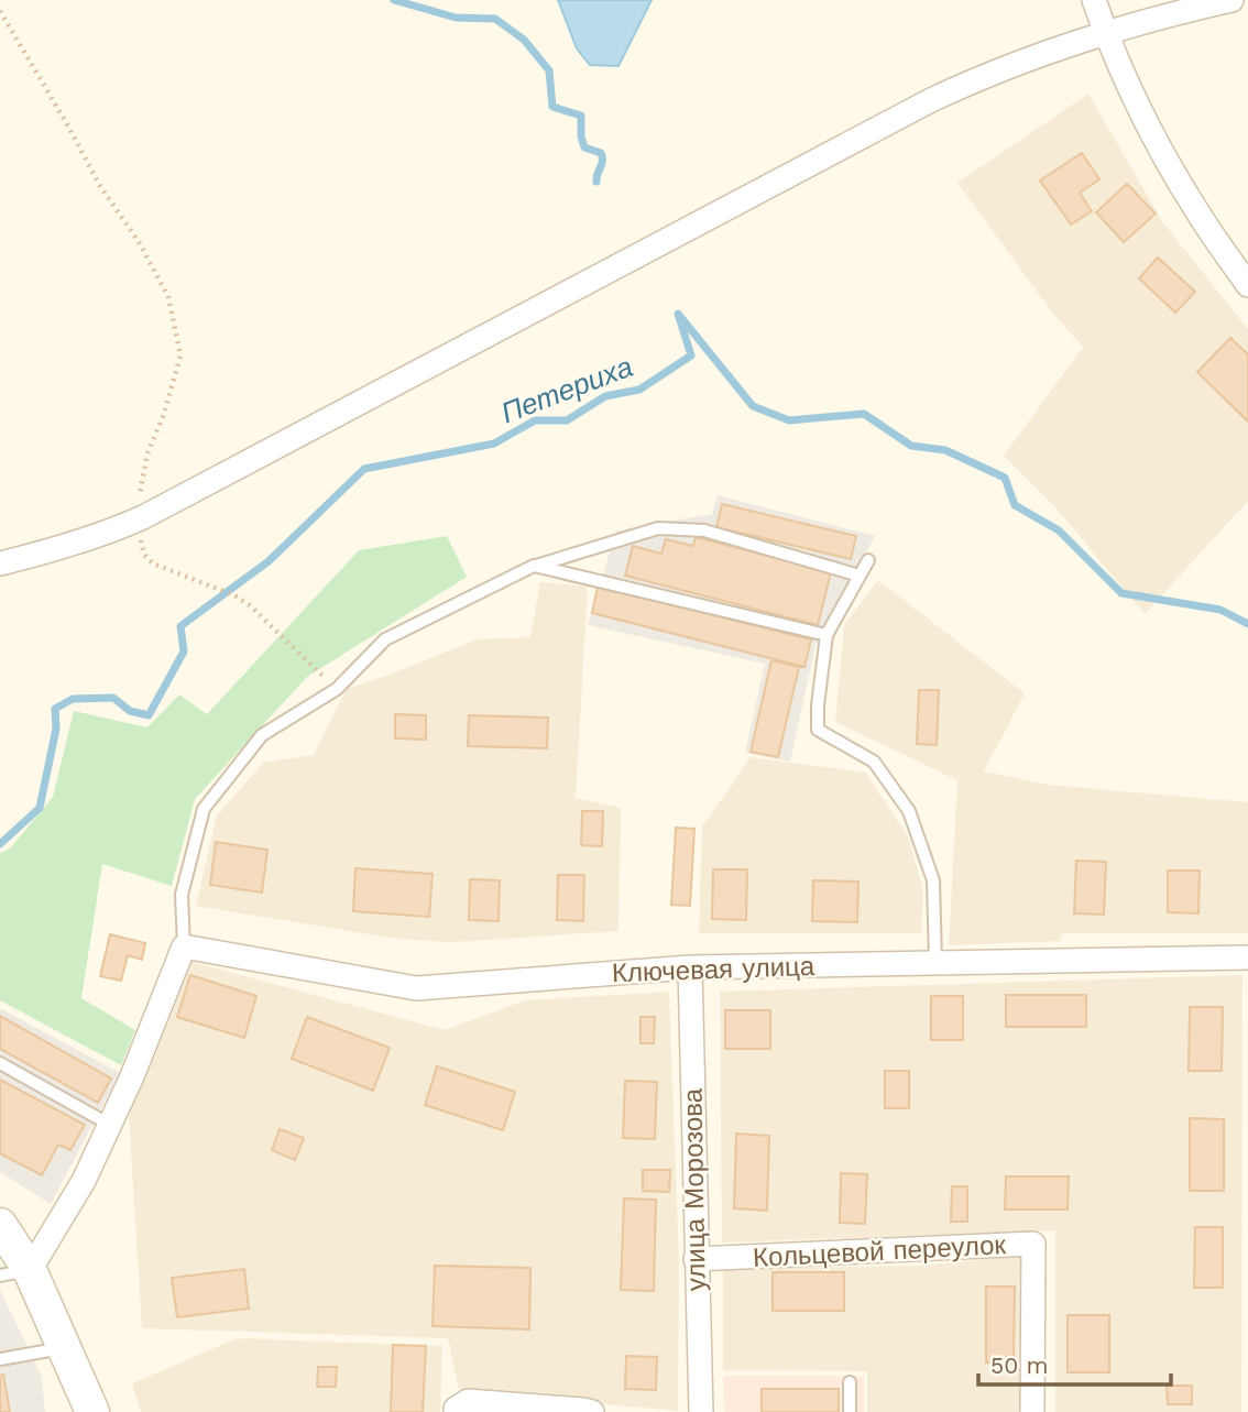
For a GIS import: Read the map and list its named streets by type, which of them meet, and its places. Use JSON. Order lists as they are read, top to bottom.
{
  "streets": {
    "street": ["Ключевая улица", "улица Морозова", "Кольцевой переулок"]
  },
  "crossings": [
    ["Ключевая улица", "улица Морозова"],
    ["улица Морозова", "Кольцевой переулок"]
  ],
  "water": ["Петериха"],
  "scale_bar": "50 m"
}
